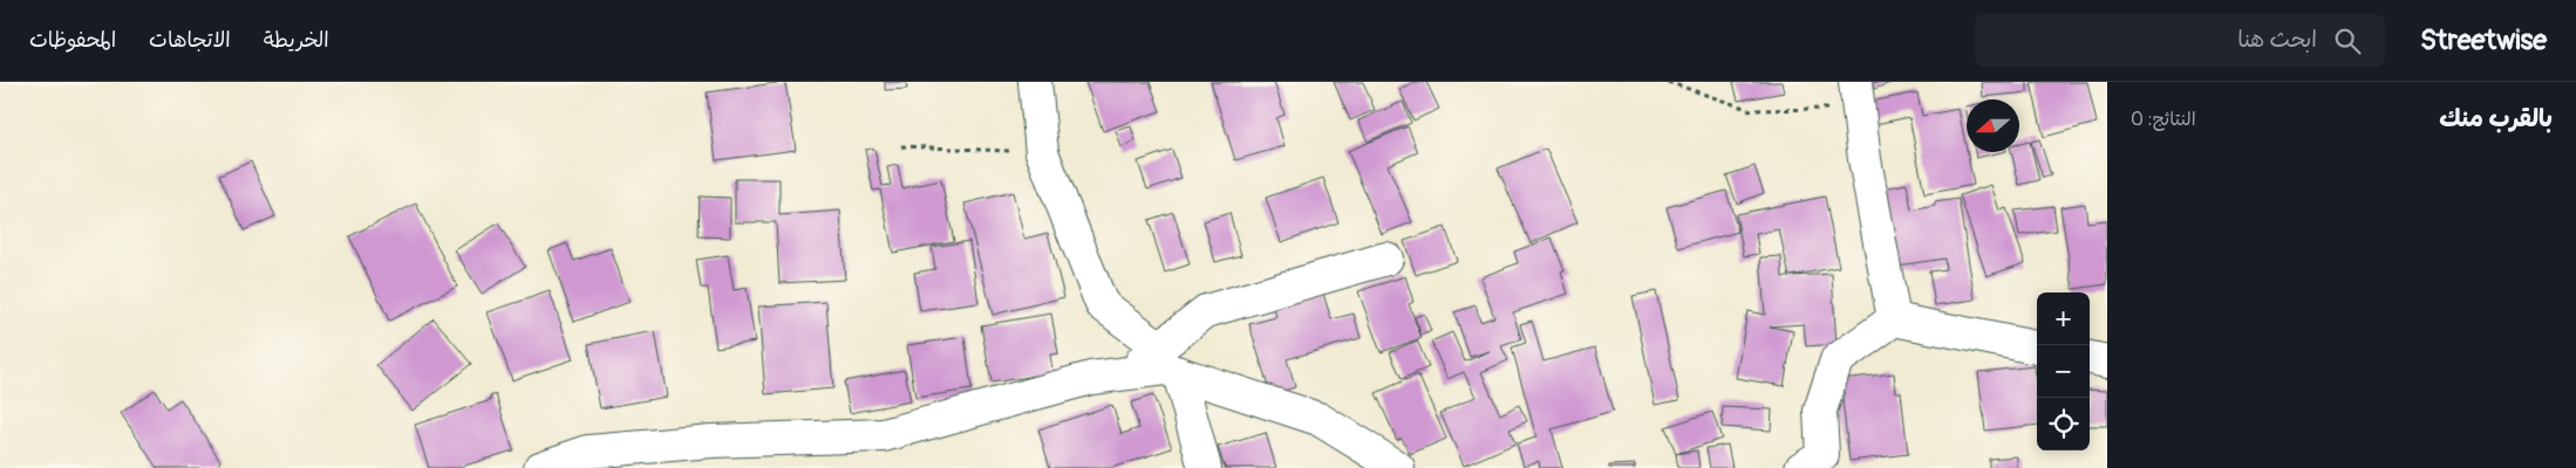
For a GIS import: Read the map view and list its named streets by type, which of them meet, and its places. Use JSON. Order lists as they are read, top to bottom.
{
  "north": "left",
  "page": {
    "header": "Streetwise",
    "search": "ابحث هنا",
    "nav": ["الخريطة", "الاتجاهات", "المحفوظات"],
    "heading": ["بالقرب منك", "النتائج: 0"],
    "map_buttons": ["+", "−"]
  }
}
